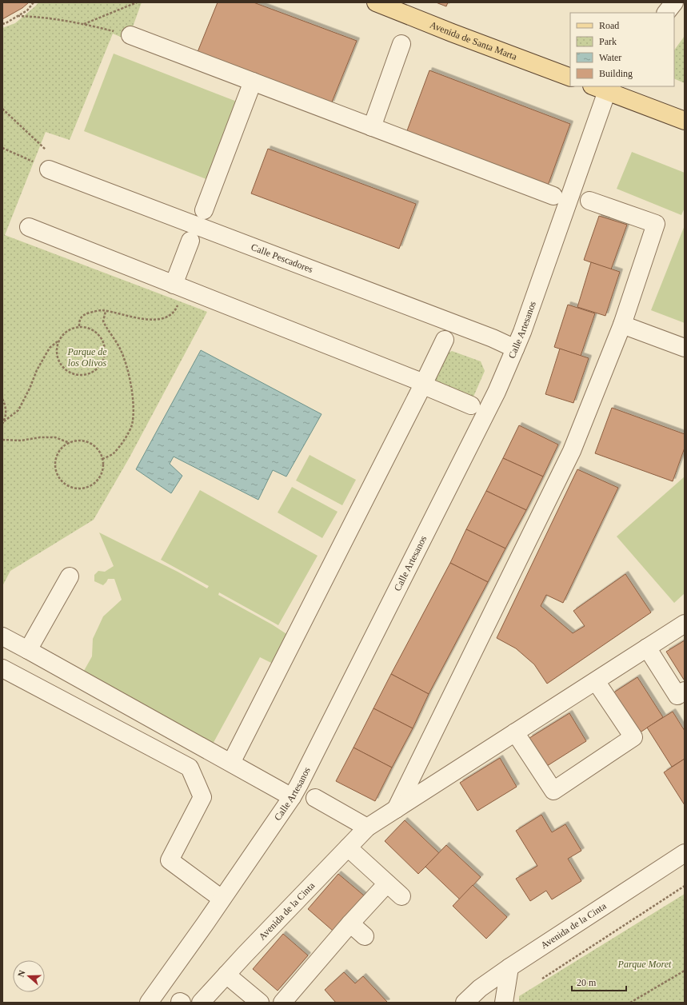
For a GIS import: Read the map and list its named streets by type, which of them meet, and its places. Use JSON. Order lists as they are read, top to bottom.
{
  "streets": {
    "main road": ["Avenida de Santa Marta"],
    "street": ["Calle Pescadores", "Calle Artesanos", "Avenida de la Cinta"]
  },
  "crossings": [
    ["Calle Pescadores", "Calle Artesanos"]
  ],
  "parks": ["Parque de los Olivos", "Parque Moret"],
  "legend": [
    "Road",
    "Park",
    "Water",
    "Building"
  ],
  "scale_bar": "20 m",
  "north": "left"
}
